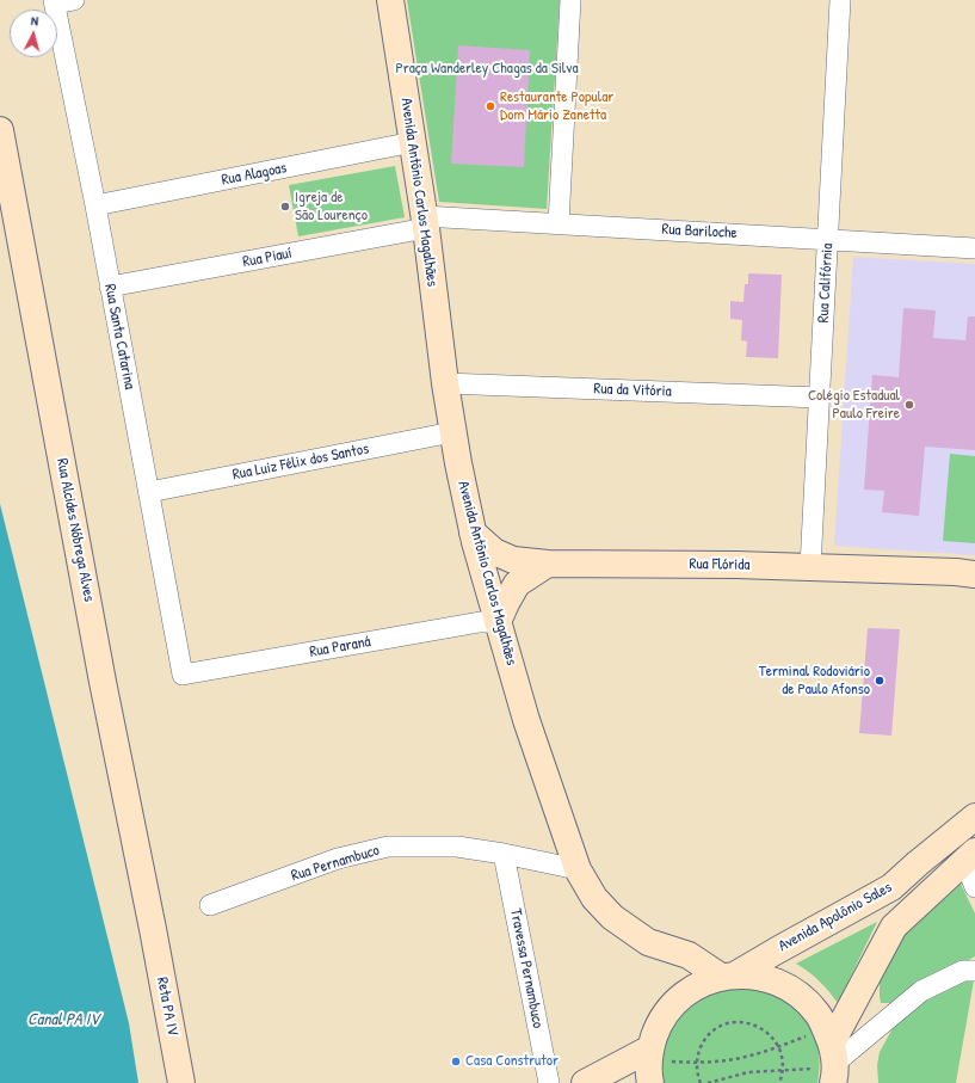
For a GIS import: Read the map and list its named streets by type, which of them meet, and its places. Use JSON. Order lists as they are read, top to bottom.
{
  "streets": {
    "street": [
      "Rua Alagoas",
      "Avenida Antônio Carlos Magalhães",
      "Rua Bariloche",
      "Rua Piauí",
      "Rua Califórnia",
      "Rua Santa Catarina",
      "Rua da Vitória",
      "Rua Luiz Félix dos Santos",
      "Rua Alcides Nóbrega Alves",
      "Rua Flórida",
      "Rua Paraná",
      "Rua Pernambuco",
      "Avenida Apolônio Sales",
      "Travessa Pernambuco",
      "Reta PA IV"
    ]
  },
  "crossings": [
    ["Rua Alagoas", "Avenida Antônio Carlos Magalhães"],
    ["Rua Alagoas", "Rua Santa Catarina"],
    ["Avenida Antônio Carlos Magalhães", "Rua Bariloche"],
    ["Avenida Antônio Carlos Magalhães", "Rua Piauí"],
    ["Avenida Antônio Carlos Magalhães", "Rua da Vitória"],
    ["Avenida Antônio Carlos Magalhães", "Rua Luiz Félix dos Santos"],
    ["Avenida Antônio Carlos Magalhães", "Rua Flórida"],
    ["Avenida Antônio Carlos Magalhães", "Rua Paraná"],
    ["Avenida Antônio Carlos Magalhães", "Rua Pernambuco"],
    ["Avenida Antônio Carlos Magalhães", "Avenida Apolônio Sales"],
    ["Rua Bariloche", "Rua Piauí"],
    ["Rua Bariloche", "Rua Califórnia"],
    ["Rua Piauí", "Rua Santa Catarina"],
    ["Rua Califórnia", "Rua da Vitória"],
    ["Rua Califórnia", "Rua Flórida"],
    ["Rua Santa Catarina", "Rua Luiz Félix dos Santos"],
    ["Rua Santa Catarina", "Rua Paraná"],
    ["Rua Alcides Nóbrega Alves", "Reta PA IV"],
    ["Rua Pernambuco", "Travessa Pernambuco"]
  ],
  "water": ["Canal PA IV"],
  "parks": ["Praça Wanderley Chagas da Silva"],
  "places": [
    "Restaurante Popular Dom Mário Zanetta",
    "Igreja de São Lourenço",
    "Colégio Estadual Paulo Freire",
    "Terminal Rodoviário de Paulo Afonso",
    "Casa Construtor"
  ],
  "north": "top"
}
